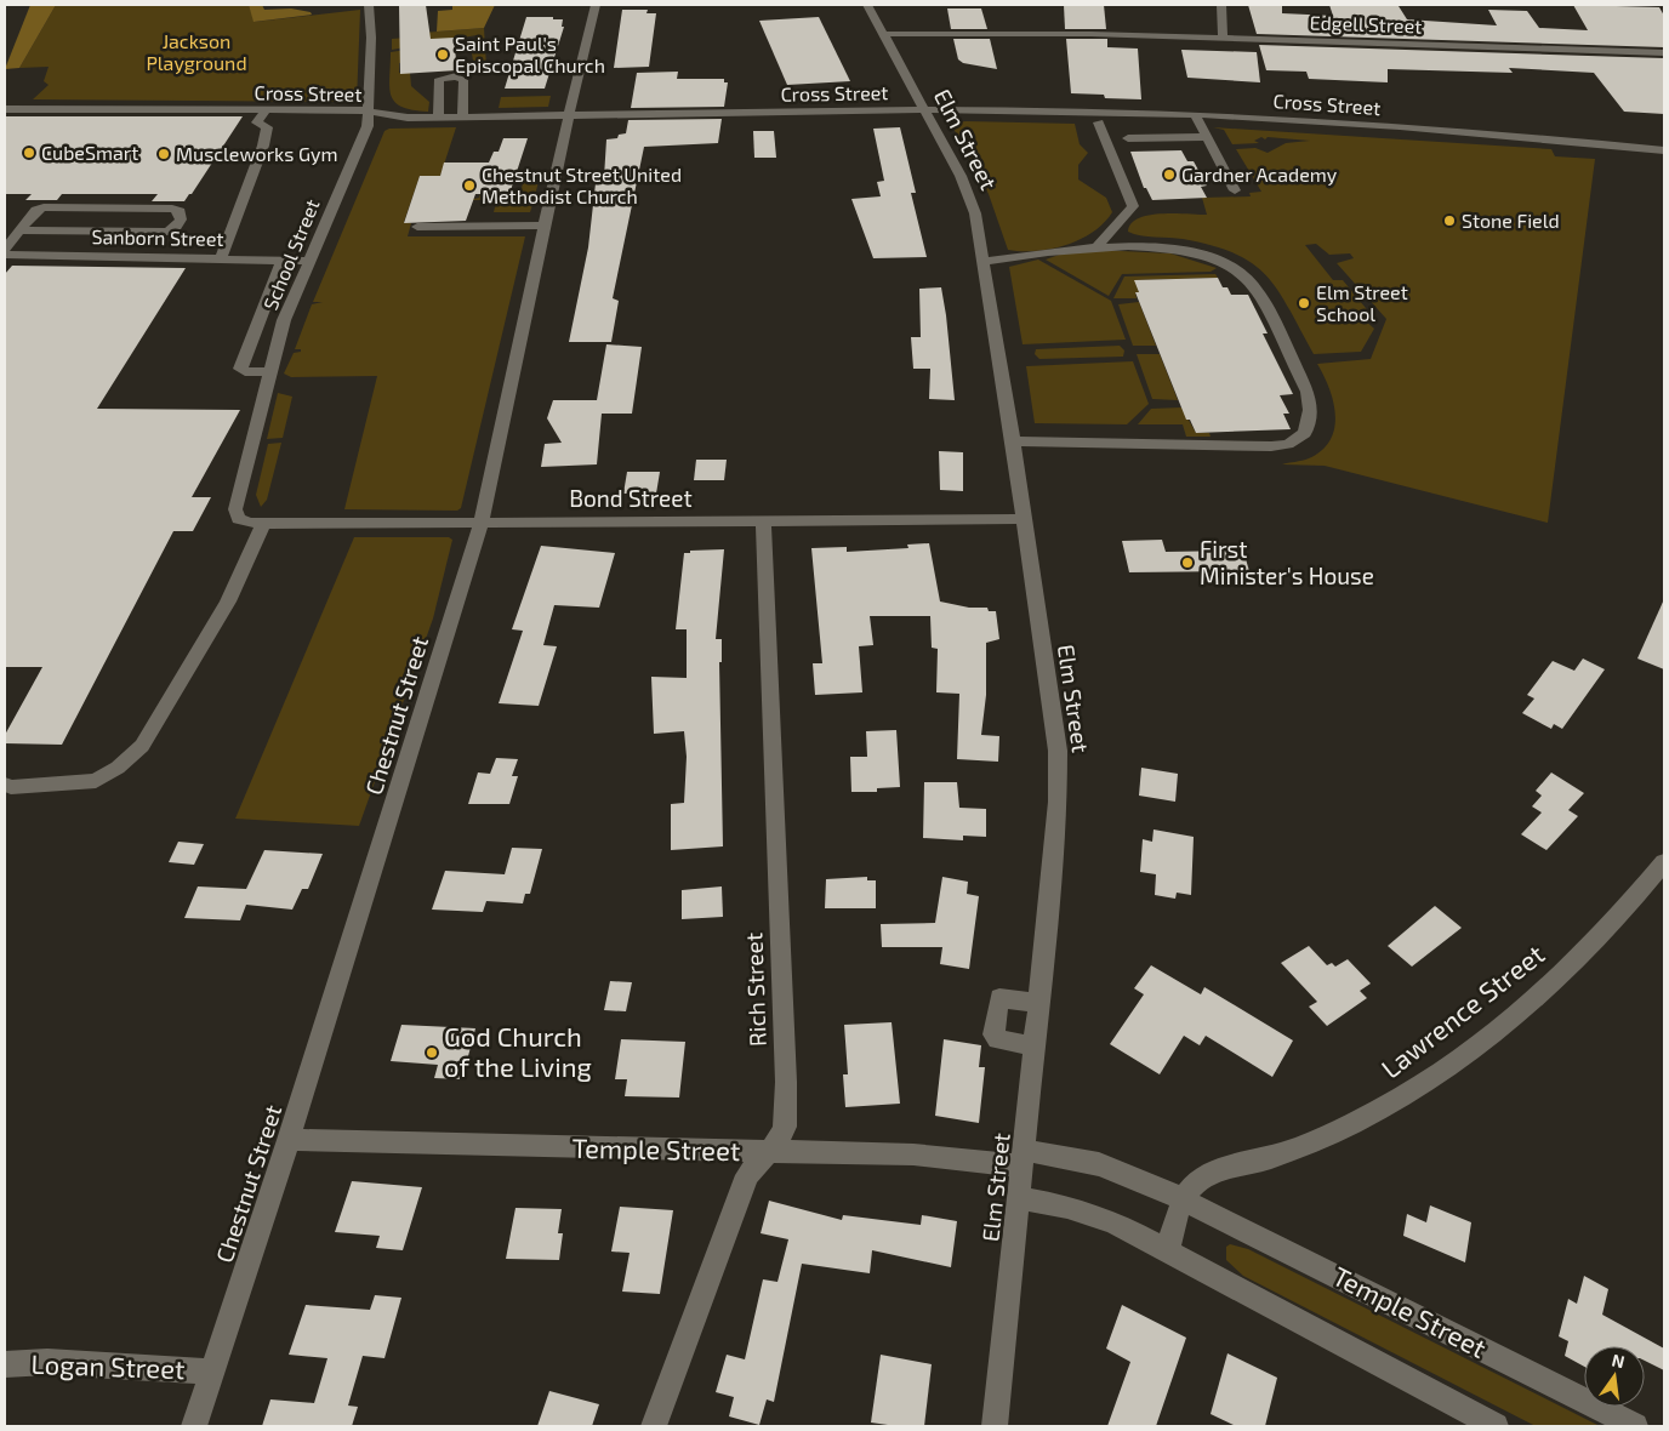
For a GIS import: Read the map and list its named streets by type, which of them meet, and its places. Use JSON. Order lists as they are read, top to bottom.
{
  "streets": {
    "street": [
      "Edgell Street",
      "Cross Street",
      "Elm Street",
      "Sanborn Street",
      "School Street",
      "Bond Street",
      "Chestnut Street",
      "Rich Street",
      "Lawrence Street",
      "Temple Street",
      "Logan Street"
    ]
  },
  "crossings": [
    ["Edgell Street", "Elm Street"],
    ["Cross Street", "Elm Street"],
    ["Cross Street", "School Street"],
    ["Cross Street", "Chestnut Street"],
    ["Elm Street", "Bond Street"],
    ["Elm Street", "Temple Street"],
    ["Sanborn Street", "School Street"],
    ["School Street", "Bond Street"],
    ["Bond Street", "Chestnut Street"],
    ["Bond Street", "Rich Street"],
    ["Chestnut Street", "Temple Street"],
    ["Chestnut Street", "Logan Street"],
    ["Rich Street", "Temple Street"],
    ["Lawrence Street", "Temple Street"]
  ],
  "parks": ["Jackson Playground"],
  "places": [
    "Saint Paul's Episcopal Church",
    "CubeSmart",
    "Muscleworks Gym",
    "Gardner Academy",
    "Chestnut Street United Methodist Church",
    "Stone Field",
    "Elm Street School",
    "First Minister's House",
    "God Church of the Living"
  ],
  "north": "top"
}
